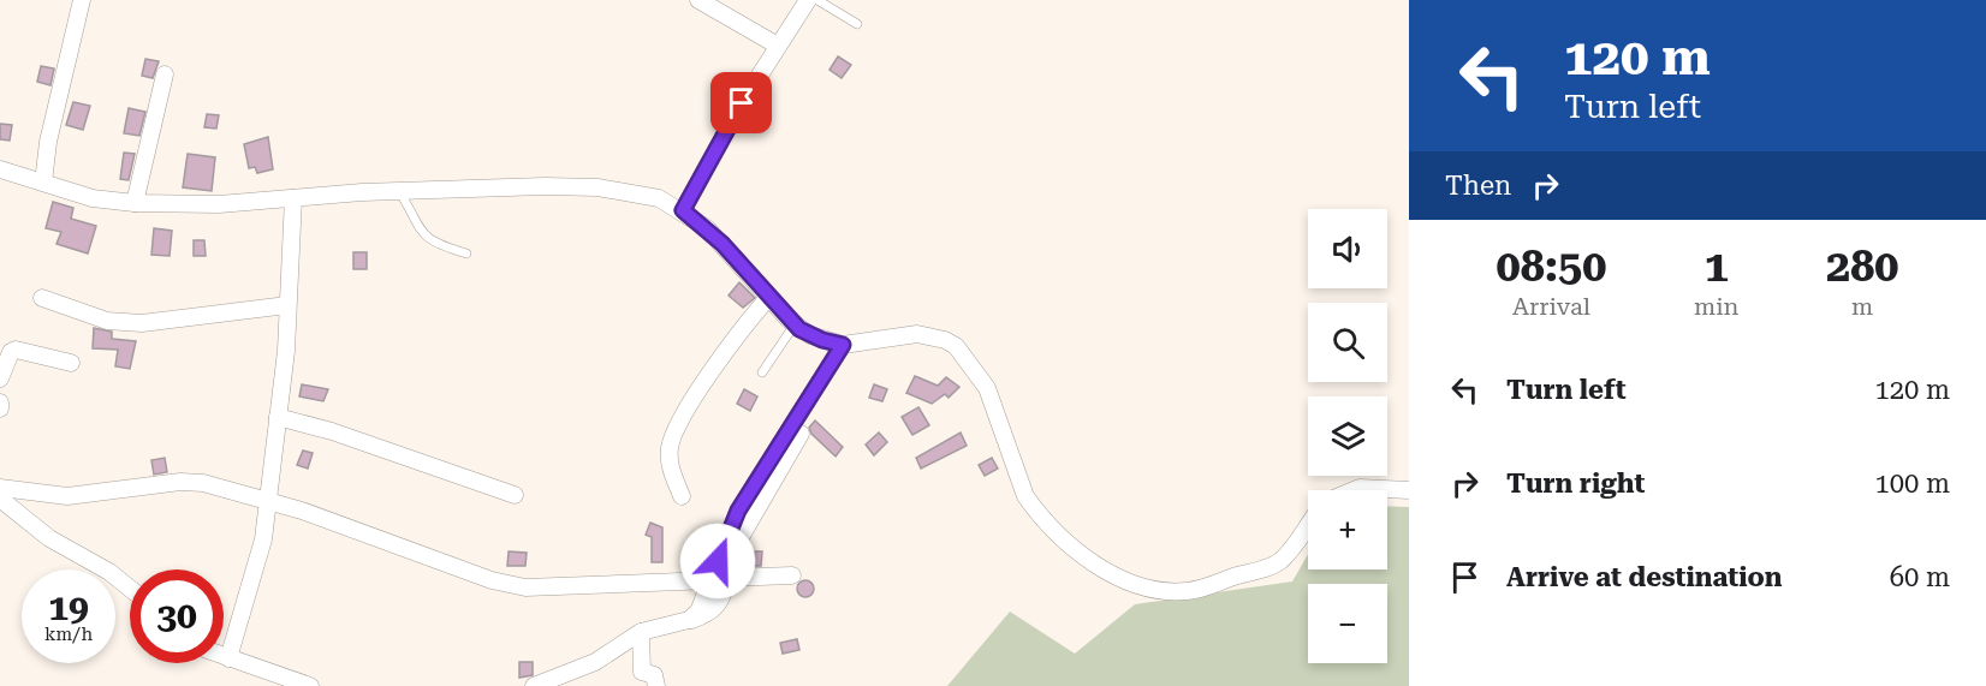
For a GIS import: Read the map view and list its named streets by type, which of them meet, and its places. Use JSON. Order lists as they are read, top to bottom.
{
  "page": {
    "turn": ["120 m", "Turn left"],
    "then": "Then",
    "map_buttons": ["+", "−"],
    "eta": [
      "08:50",
      "Arrival",
      "1",
      "min",
      "280",
      "m"
    ],
    "list": [
      {
        "name": "Turn left",
        "value": "120 m"
      },
      {
        "name": "Turn right",
        "value": "100 m"
      },
      {
        "name": "Arrive at destination",
        "value": "60 m"
      }
    ],
    "speed": "19 km/h",
    "limit": "30"
  }
}
